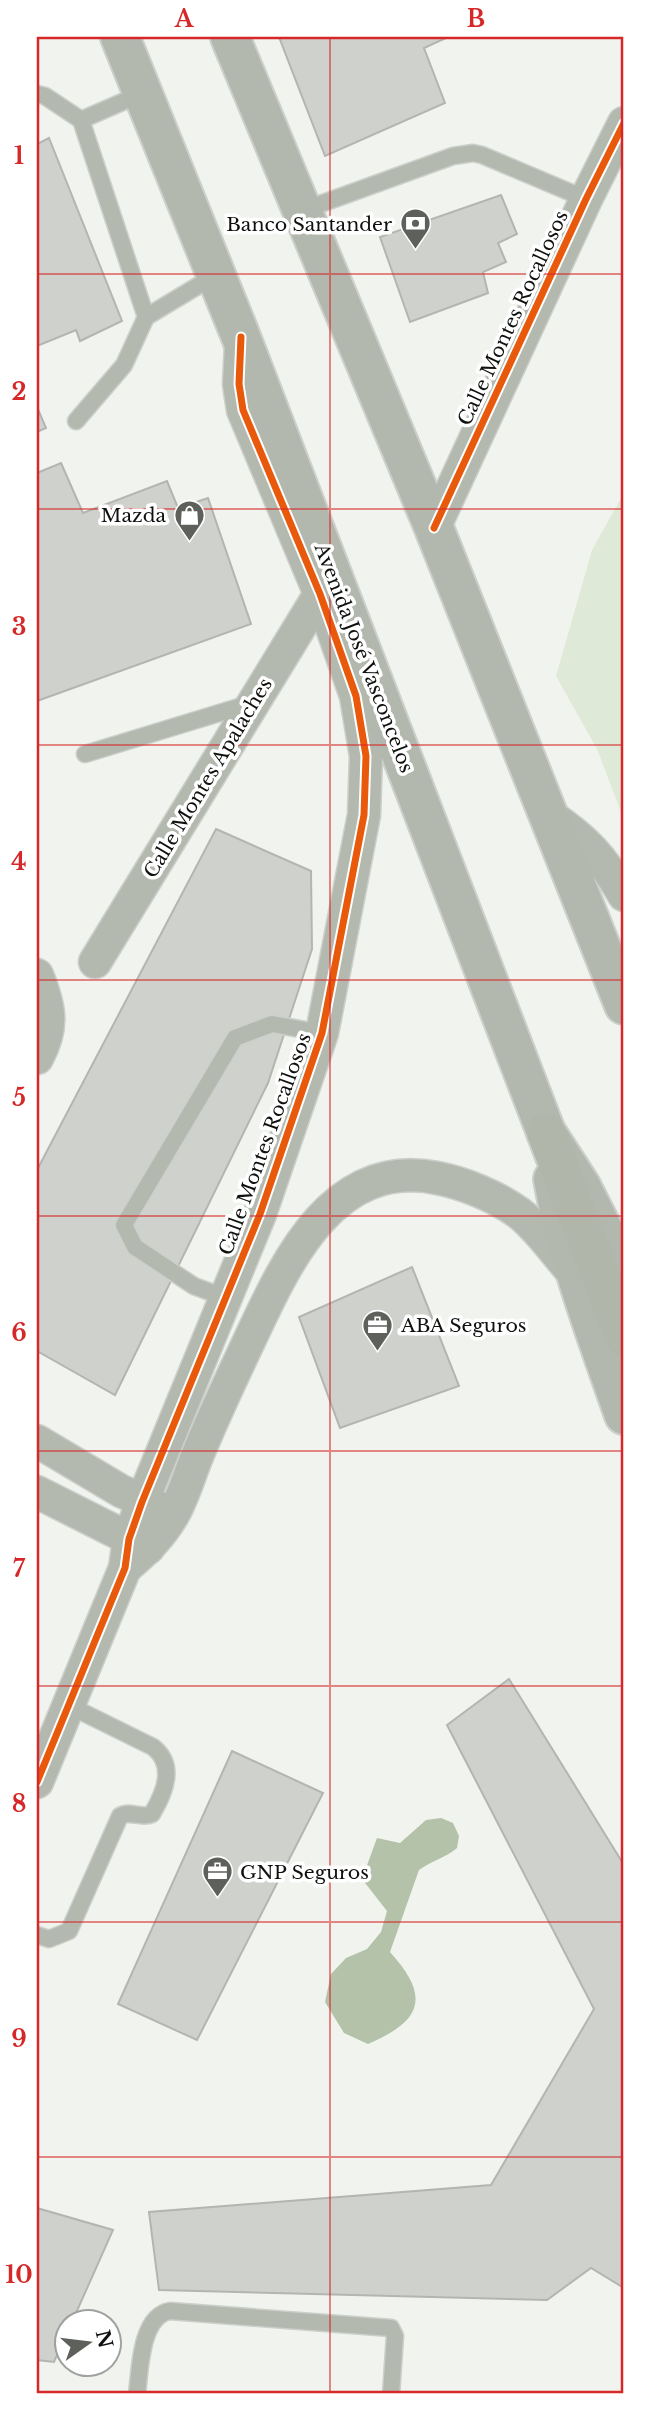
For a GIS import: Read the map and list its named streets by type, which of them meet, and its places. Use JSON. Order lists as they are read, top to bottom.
{
  "streets": {
    "main road": ["Avenida José Vasconcelos"],
    "street": ["Calle Montes Rocallosos", "Calle Montes Apalaches"]
  },
  "crossings": [
    ["Calle Montes Rocallosos", "Avenida José Vasconcelos"],
    ["Calle Montes Rocallosos", "Calle Montes Apalaches"]
  ],
  "places": {
    "bank": ["Banco Santander"],
    "shop": ["Mazda"],
    "office": ["ABA Seguros", "GNP Seguros"]
  },
  "north": "right",
  "grid": {
    "columns": ["A", "B"],
    "rows": [
      "1",
      "2",
      "3",
      "4",
      "5",
      "6",
      "7",
      "8",
      "9",
      "10"
    ]
  }
}
